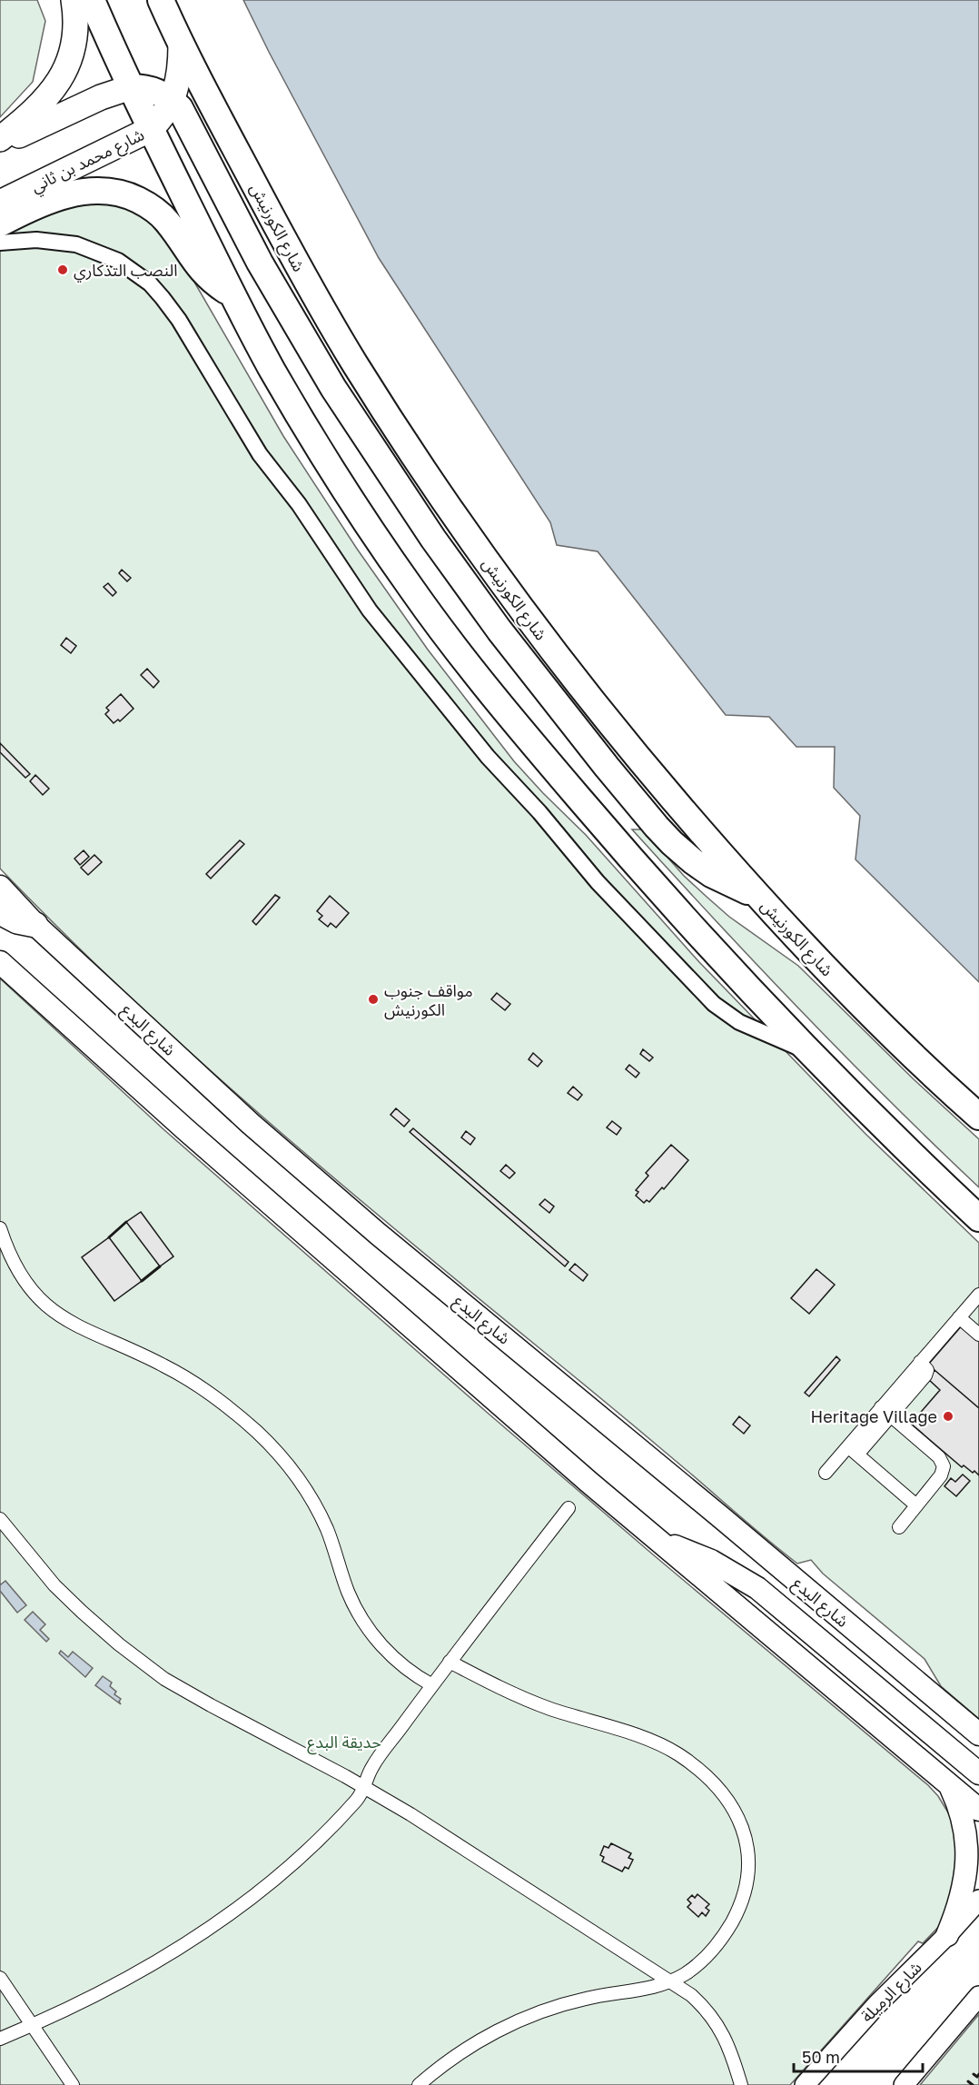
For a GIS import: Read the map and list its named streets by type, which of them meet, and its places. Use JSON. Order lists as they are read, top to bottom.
{
  "streets": {
    "highway": ["شارع الكورنيش"],
    "main road": ["شارع محمد بن ثاني", "شارع البدع"],
    "street": ["شارع الرميلة"]
  },
  "crossings": [
    ["شارع محمد بن ثاني", "شارع الكورنيش"]
  ],
  "parks": ["حديقة البدع"],
  "places": ["النصب التذكاري", "مواقف جنوب الكورنيش", "Heritage Village"],
  "scale_bar": "50 m"
}
